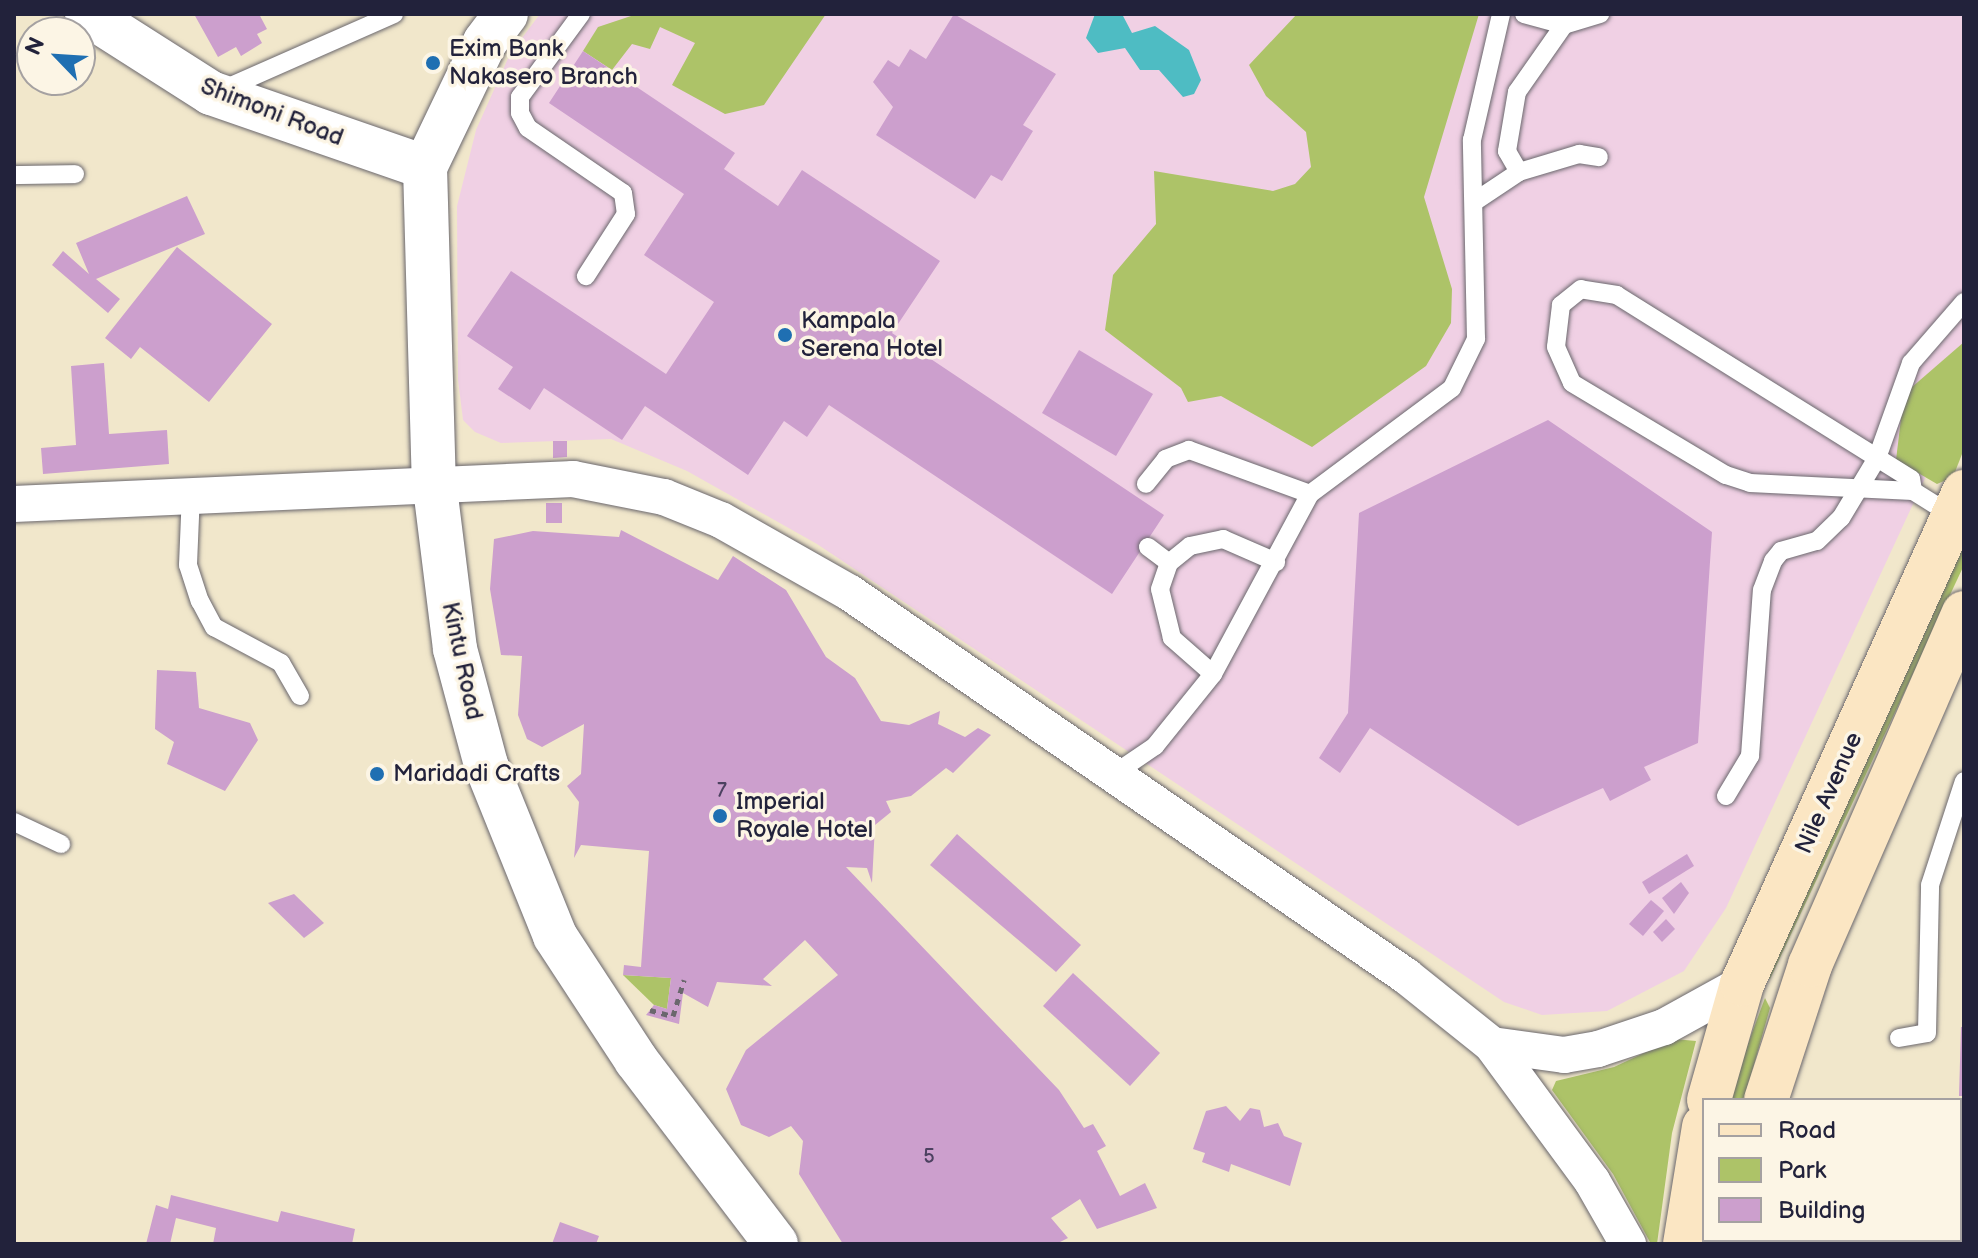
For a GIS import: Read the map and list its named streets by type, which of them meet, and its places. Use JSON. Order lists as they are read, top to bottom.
{
  "streets": {
    "main road": ["Nile Avenue"],
    "street": ["Shimoni Road", "Kintu Road"]
  },
  "crossings": [
    ["Shimoni Road", "Kintu Road"]
  ],
  "places": [
    "Exim Bank Nakasero Branch",
    "Kampala Serena Hotel",
    "Maridadi Crafts",
    "Imperial Royale Hotel"
  ],
  "house_numbers": ["7", "5"],
  "legend": ["Road", "Park", "Building"],
  "north": "top left"
}
